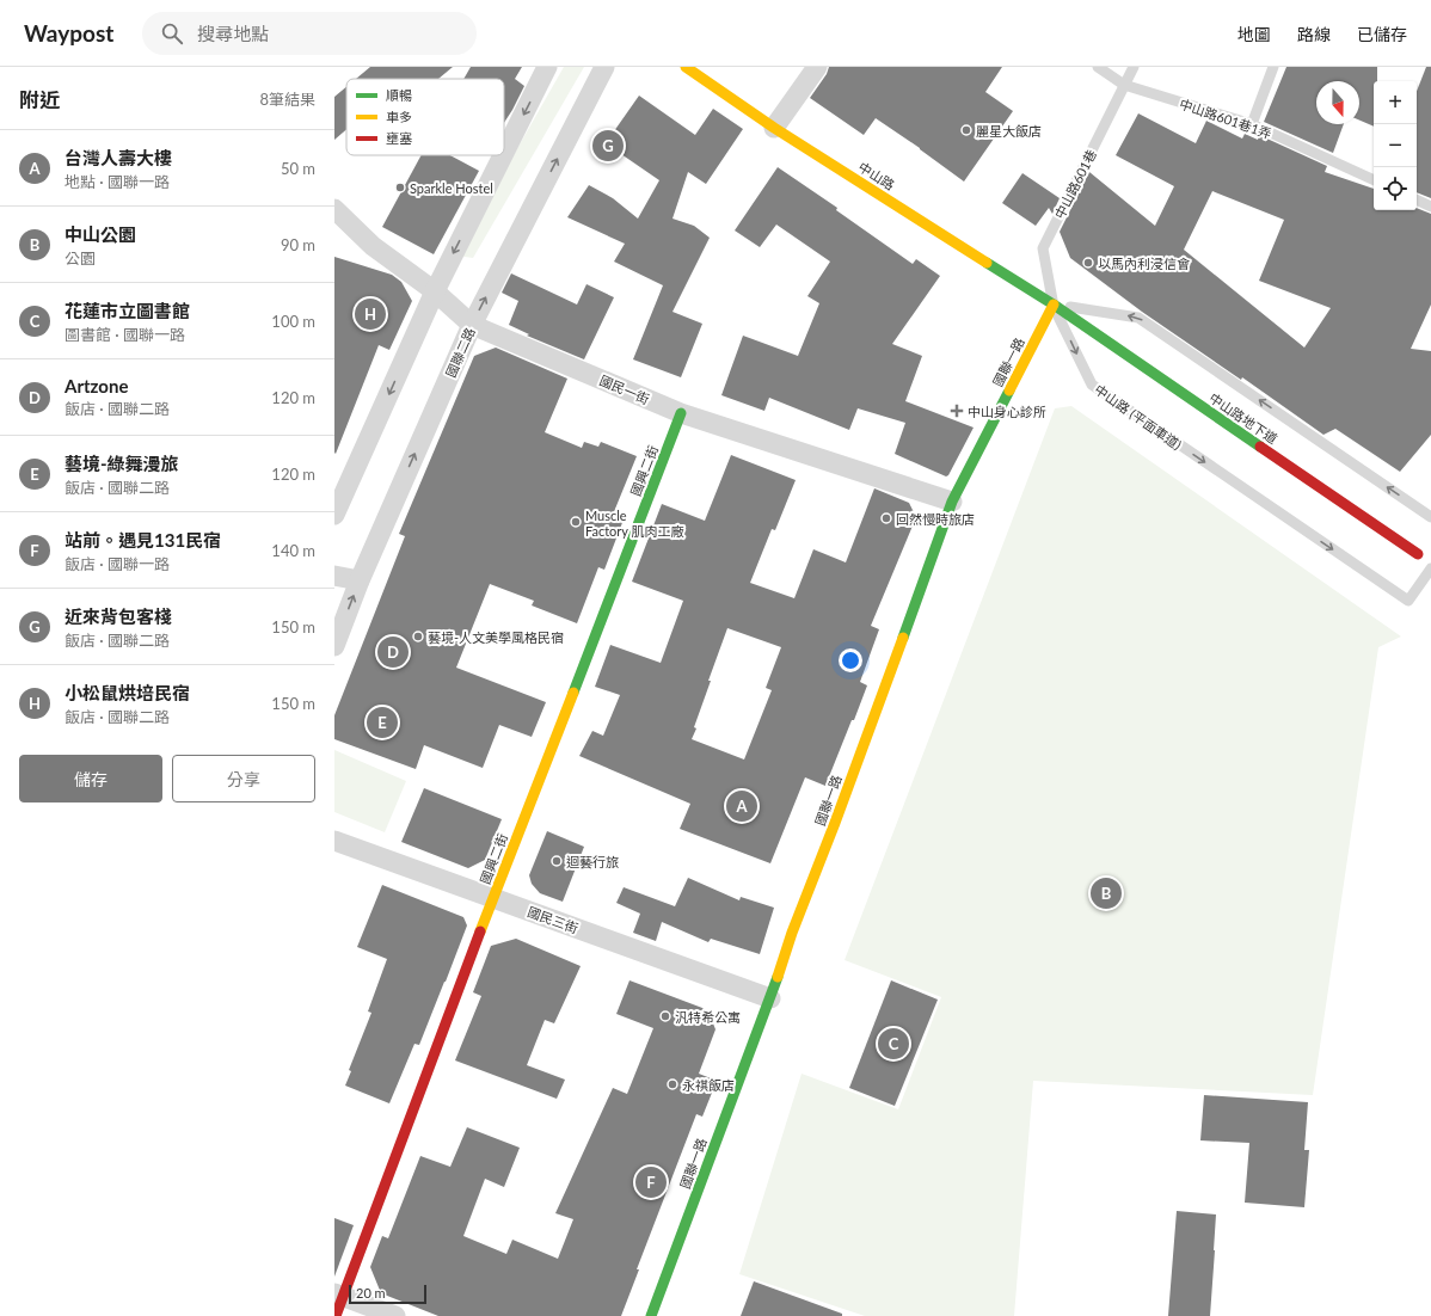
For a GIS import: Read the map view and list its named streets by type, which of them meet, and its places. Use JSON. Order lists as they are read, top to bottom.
{
  "streets": {
    "street": [
      "中山路",
      "國聯二路",
      "國聯一路",
      "國民一街",
      "中山路地下道",
      "國興二街",
      "國民三街"
    ],
    "lane": ["中山路601巷1弄", "中山路601巷", "中山路 (平面車道)"]
  },
  "crossings": [
    ["中山路601巷1弄", "中山路601巷"],
    ["中山路", "中山路601巷"],
    ["中山路", "國聯一路"],
    ["中山路", "中山路 (平面車道)"],
    ["中山路", "中山路地下道"],
    ["中山路601巷", "國聯一路"],
    ["中山路601巷", "中山路 (平面車道)"],
    ["中山路601巷", "中山路地下道"],
    ["國聯二路", "國民一街"],
    ["國聯一路", "國民一街"],
    ["國聯一路", "中山路 (平面車道)"],
    ["國聯一路", "中山路地下道"],
    ["國聯一路", "國民三街"],
    ["國民一街", "國興二街"],
    ["中山路 (平面車道)", "中山路地下道"],
    ["國興二街", "國民三街"]
  ],
  "places": {
    "other": [
      "麗星大飯店",
      "Sparkle Hostel",
      "以馬內利浸信會",
      "回然慢時旅店",
      "Muscle Factory 肌肉工廠",
      "藝境-人文美學風格民宿",
      "迴藝行旅",
      "汎特希公寓",
      "永祺飯店"
    ],
    "health": ["中山身心診所"]
  },
  "legend": ["順暢", "車多", "壅塞"],
  "scale_bar": "20 m",
  "north": "bottom",
  "page": {
    "header": "Waypost",
    "search": "搜尋地點",
    "nav": ["地圖", "路線", "已儲存"],
    "heading": ["附近", "8筆結果"],
    "map_buttons": ["+", "−"],
    "pins": [
      "G",
      "H",
      "D",
      "E",
      "A",
      "B",
      "C",
      "F"
    ],
    "list": [
      {
        "mark": "A",
        "name": "台灣人壽大樓",
        "note": "地點 · 國聯一路",
        "value": "50 m"
      },
      {
        "mark": "B",
        "name": "中山公園",
        "note": "公園",
        "value": "90 m"
      },
      {
        "mark": "C",
        "name": "花蓮市立圖書館",
        "note": "圖書館 · 國聯一路",
        "value": "100 m"
      },
      {
        "mark": "D",
        "name": "Artzone",
        "note": "飯店 · 國聯二路",
        "value": "120 m"
      },
      {
        "mark": "E",
        "name": "藝境-綠舞漫旅",
        "note": "飯店 · 國聯二路",
        "value": "120 m"
      },
      {
        "mark": "F",
        "name": "站前。遇見131民宿",
        "note": "飯店 · 國聯一路",
        "value": "140 m"
      },
      {
        "mark": "G",
        "name": "近來背包客棧",
        "note": "飯店 · 國聯二路",
        "value": "150 m"
      },
      {
        "mark": "H",
        "name": "小松鼠烘培民宿",
        "note": "飯店 · 國聯二路",
        "value": "150 m"
      }
    ],
    "buttons": ["儲存", "分享"],
    "scale": "20 m"
  }
}
